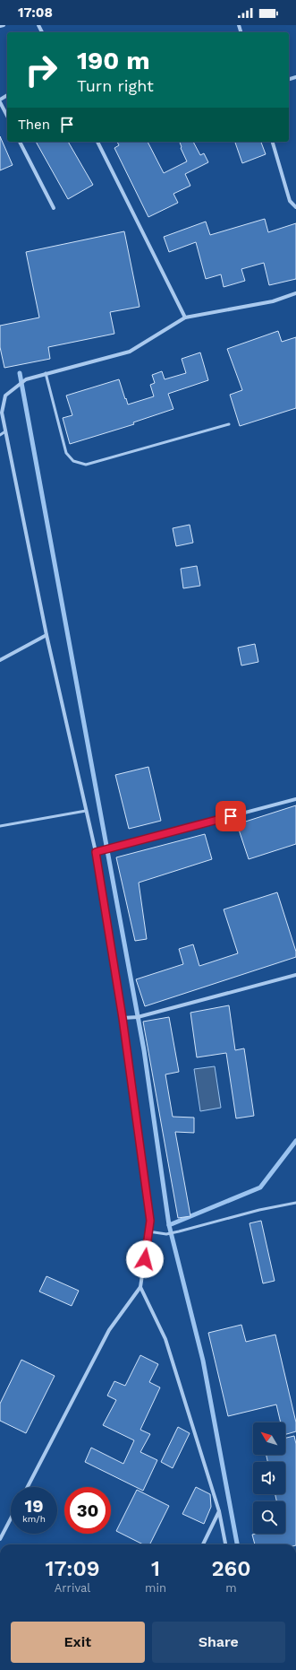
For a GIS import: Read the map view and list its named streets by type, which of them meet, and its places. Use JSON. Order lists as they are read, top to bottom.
{
  "north": "top left",
  "page": {
    "status": "17:08",
    "turn": ["190 m", "Turn right"],
    "then": "Then",
    "speed": "19 km/h",
    "limit": "30",
    "eta": [
      "17:09",
      "Arrival",
      "1",
      "min",
      "260",
      "m"
    ],
    "buttons": ["Exit", "Share"]
  }
}
